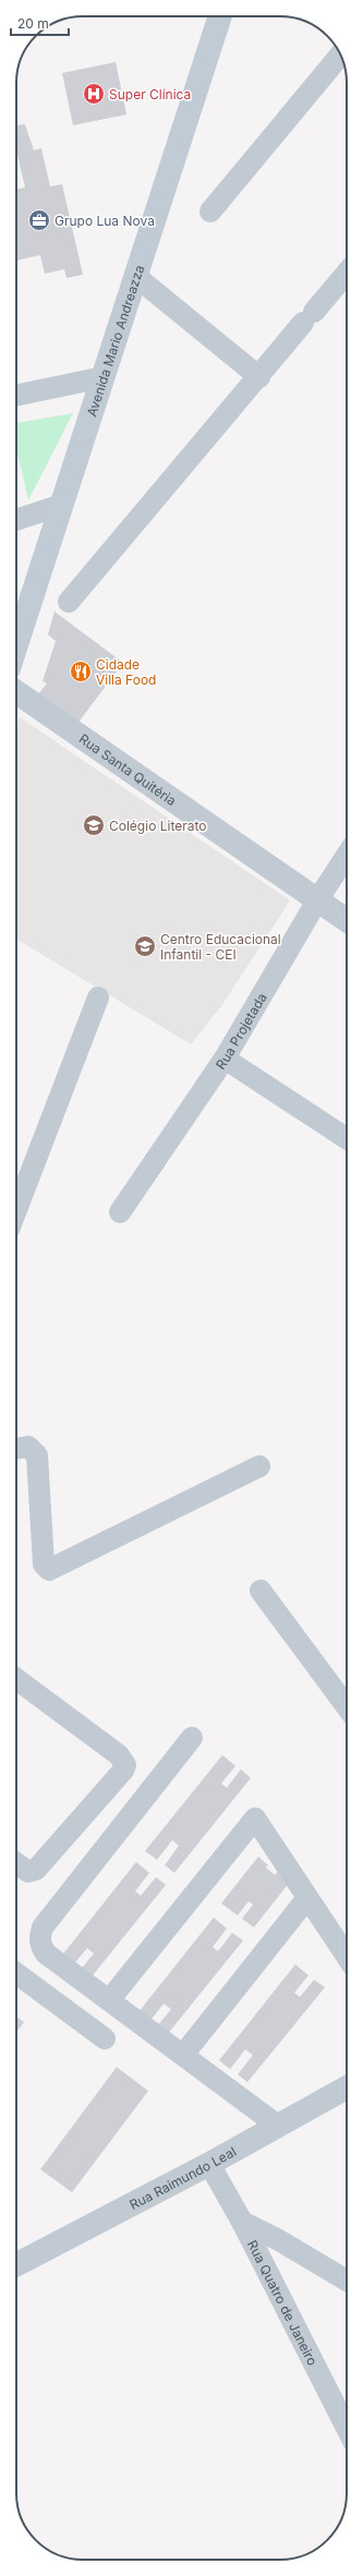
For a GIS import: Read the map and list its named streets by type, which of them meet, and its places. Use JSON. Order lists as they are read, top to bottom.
{
  "streets": {
    "main road": ["Avenida Mario Andreazza"],
    "street": [
      "Rua Santa Quitéria",
      "Rua Projetada",
      "Rua Raimundo Leal",
      "Rua Quatro de Janeiro"
    ]
  },
  "crossings": [
    ["Rua Santa Quitéria", "Rua Projetada"],
    ["Rua Raimundo Leal", "Rua Quatro de Janeiro"]
  ],
  "places": {
    "hospital": ["Super Clínica"],
    "office": ["Grupo Lua Nova"],
    "restaurant": ["Cidade Villa Food"],
    "school or university": ["Colégio Literato", "Centro Educacional Infantil - CEI"]
  },
  "scale_bar": "20 m"
}
